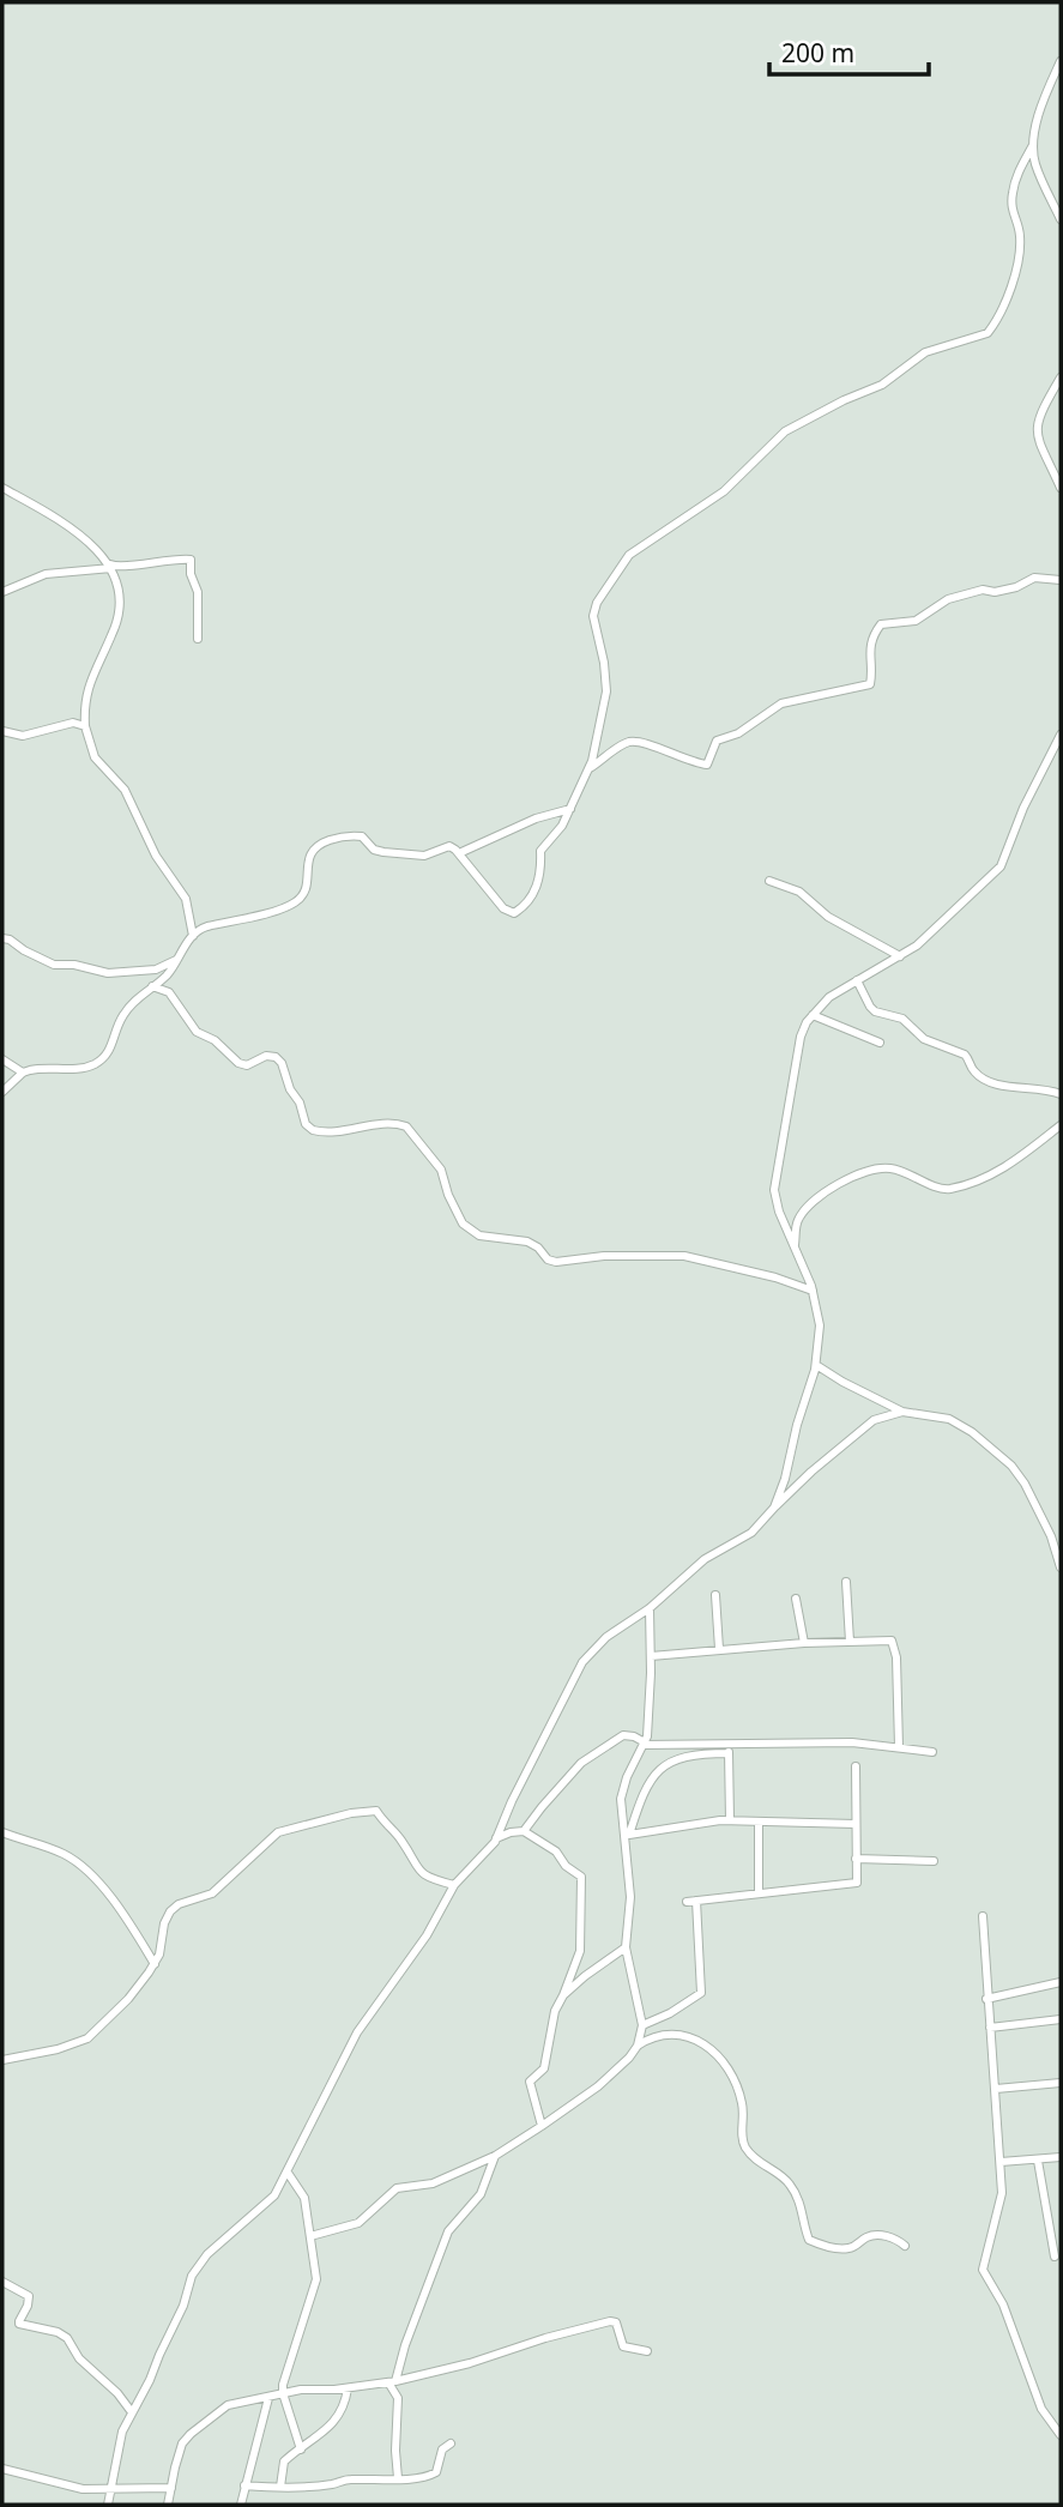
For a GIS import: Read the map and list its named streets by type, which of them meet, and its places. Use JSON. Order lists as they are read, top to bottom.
{
  "scale_bar": "200 m"
}
